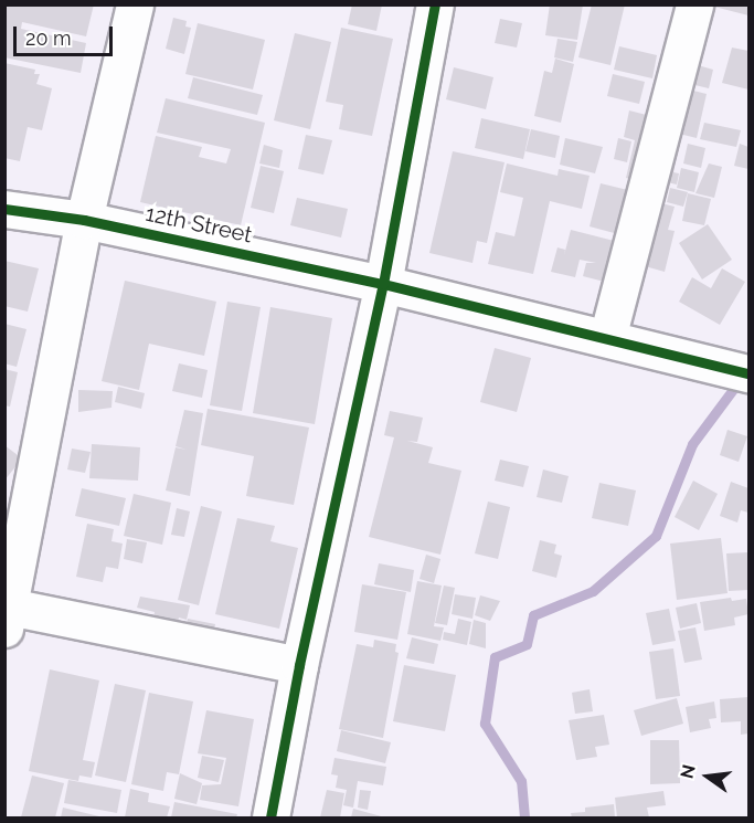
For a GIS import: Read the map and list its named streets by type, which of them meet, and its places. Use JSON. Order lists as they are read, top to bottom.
{
  "streets": {
    "street": ["12th Street"]
  },
  "scale_bar": "20 m",
  "north": "left"
}
